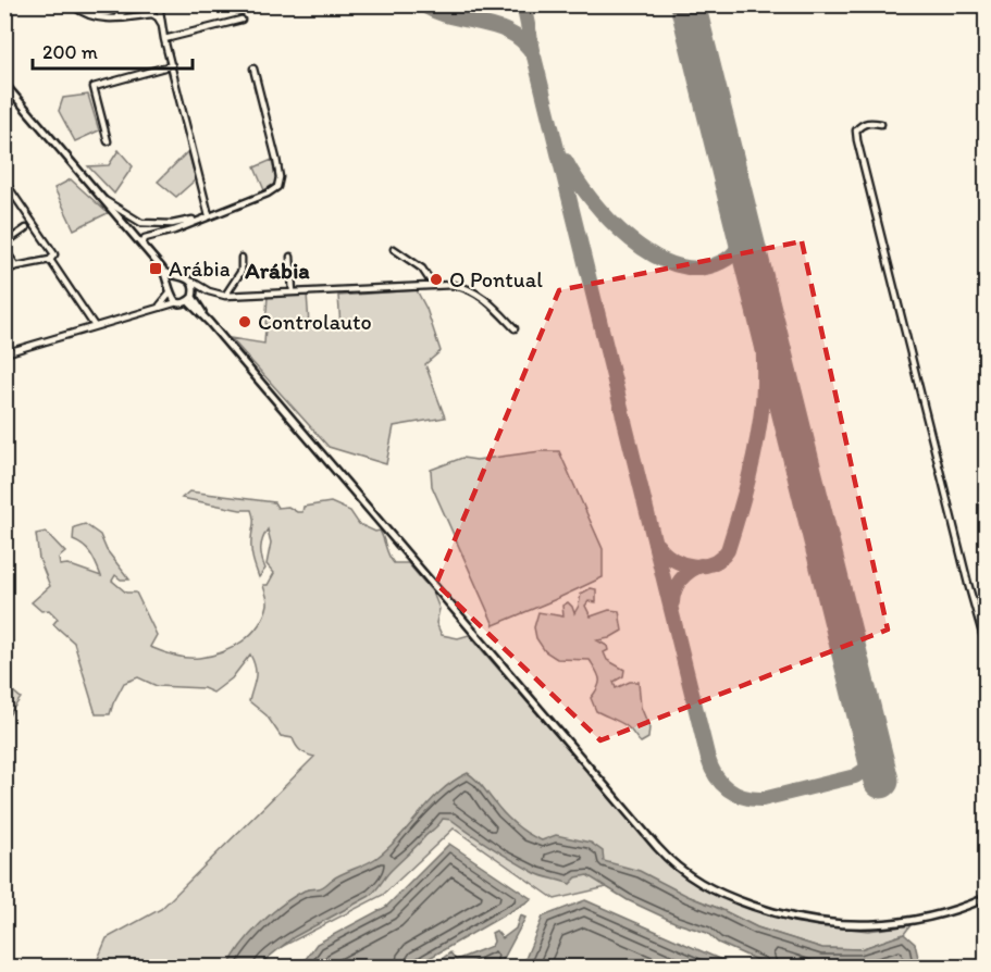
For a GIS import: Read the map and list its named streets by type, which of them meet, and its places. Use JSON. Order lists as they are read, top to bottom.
{
  "districts": ["Arábia"],
  "places": {
    "transit": ["Arábia"],
    "other": ["O Pontual", "Controlauto"]
  },
  "scale_bar": "200 m"
}
